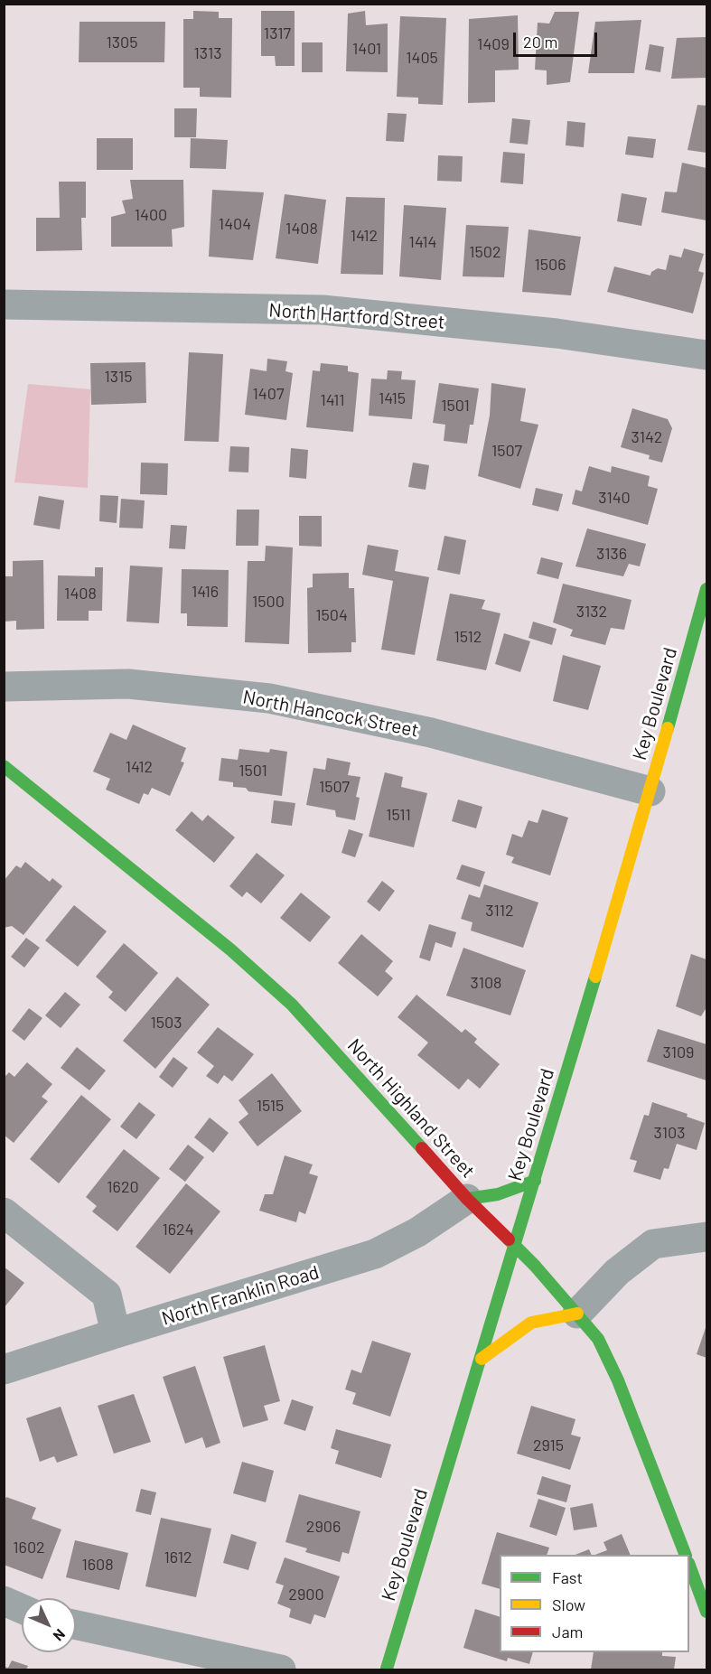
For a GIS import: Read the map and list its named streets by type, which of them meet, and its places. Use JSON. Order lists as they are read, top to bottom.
{
  "streets": {
    "street": [
      "North Hartford Street",
      "Key Boulevard",
      "North Hancock Street",
      "North Highland Street",
      "North Franklin Road"
    ]
  },
  "crossings": [
    ["Key Boulevard", "North Hancock Street"],
    ["Key Boulevard", "North Highland Street"],
    ["North Highland Street", "North Franklin Road"]
  ],
  "house_numbers": [
    "1317",
    "1305",
    "1409",
    "1401",
    "1313",
    "1405",
    "1400",
    "1404",
    "1408",
    "1412",
    "1414",
    "1502",
    "1506",
    "1315",
    "1407",
    "1415",
    "1411",
    "1501",
    "3142",
    "1507",
    "3140",
    "3136",
    "1416",
    "1408",
    "1500",
    "3132",
    "1504",
    "1512",
    "1412",
    "1501",
    "1507",
    "1511",
    "3112",
    "3108",
    "1503",
    "3109",
    "1515",
    "3103",
    "1620",
    "1624",
    "2915",
    "2906",
    "1602",
    "1612",
    "1608",
    "2900"
  ],
  "legend": ["Fast", "Slow", "Jam"],
  "scale_bar": "20 m",
  "north": "bottom right"
}
